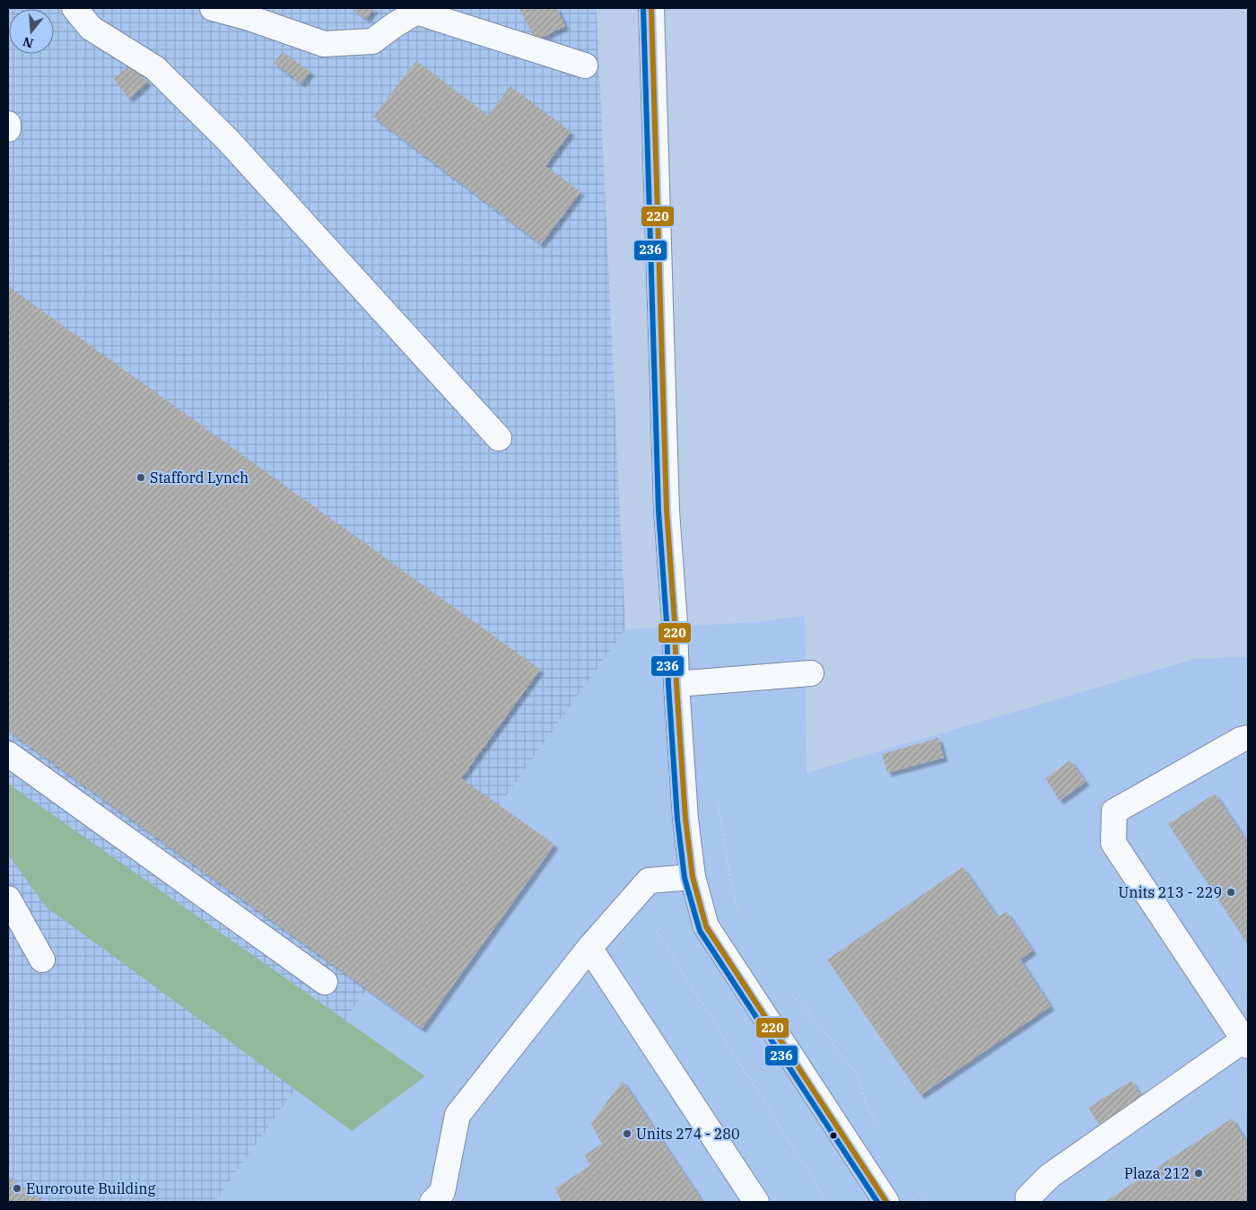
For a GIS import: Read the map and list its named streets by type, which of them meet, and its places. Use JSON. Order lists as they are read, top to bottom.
{
  "places": [
    "Stafford Lynch",
    "Units 213 - 229",
    "Units 274 - 280",
    "Plaza 212",
    "Euroroute Building"
  ],
  "lines": ["transit line 220", "transit line 236"],
  "north": "bottom"
}
